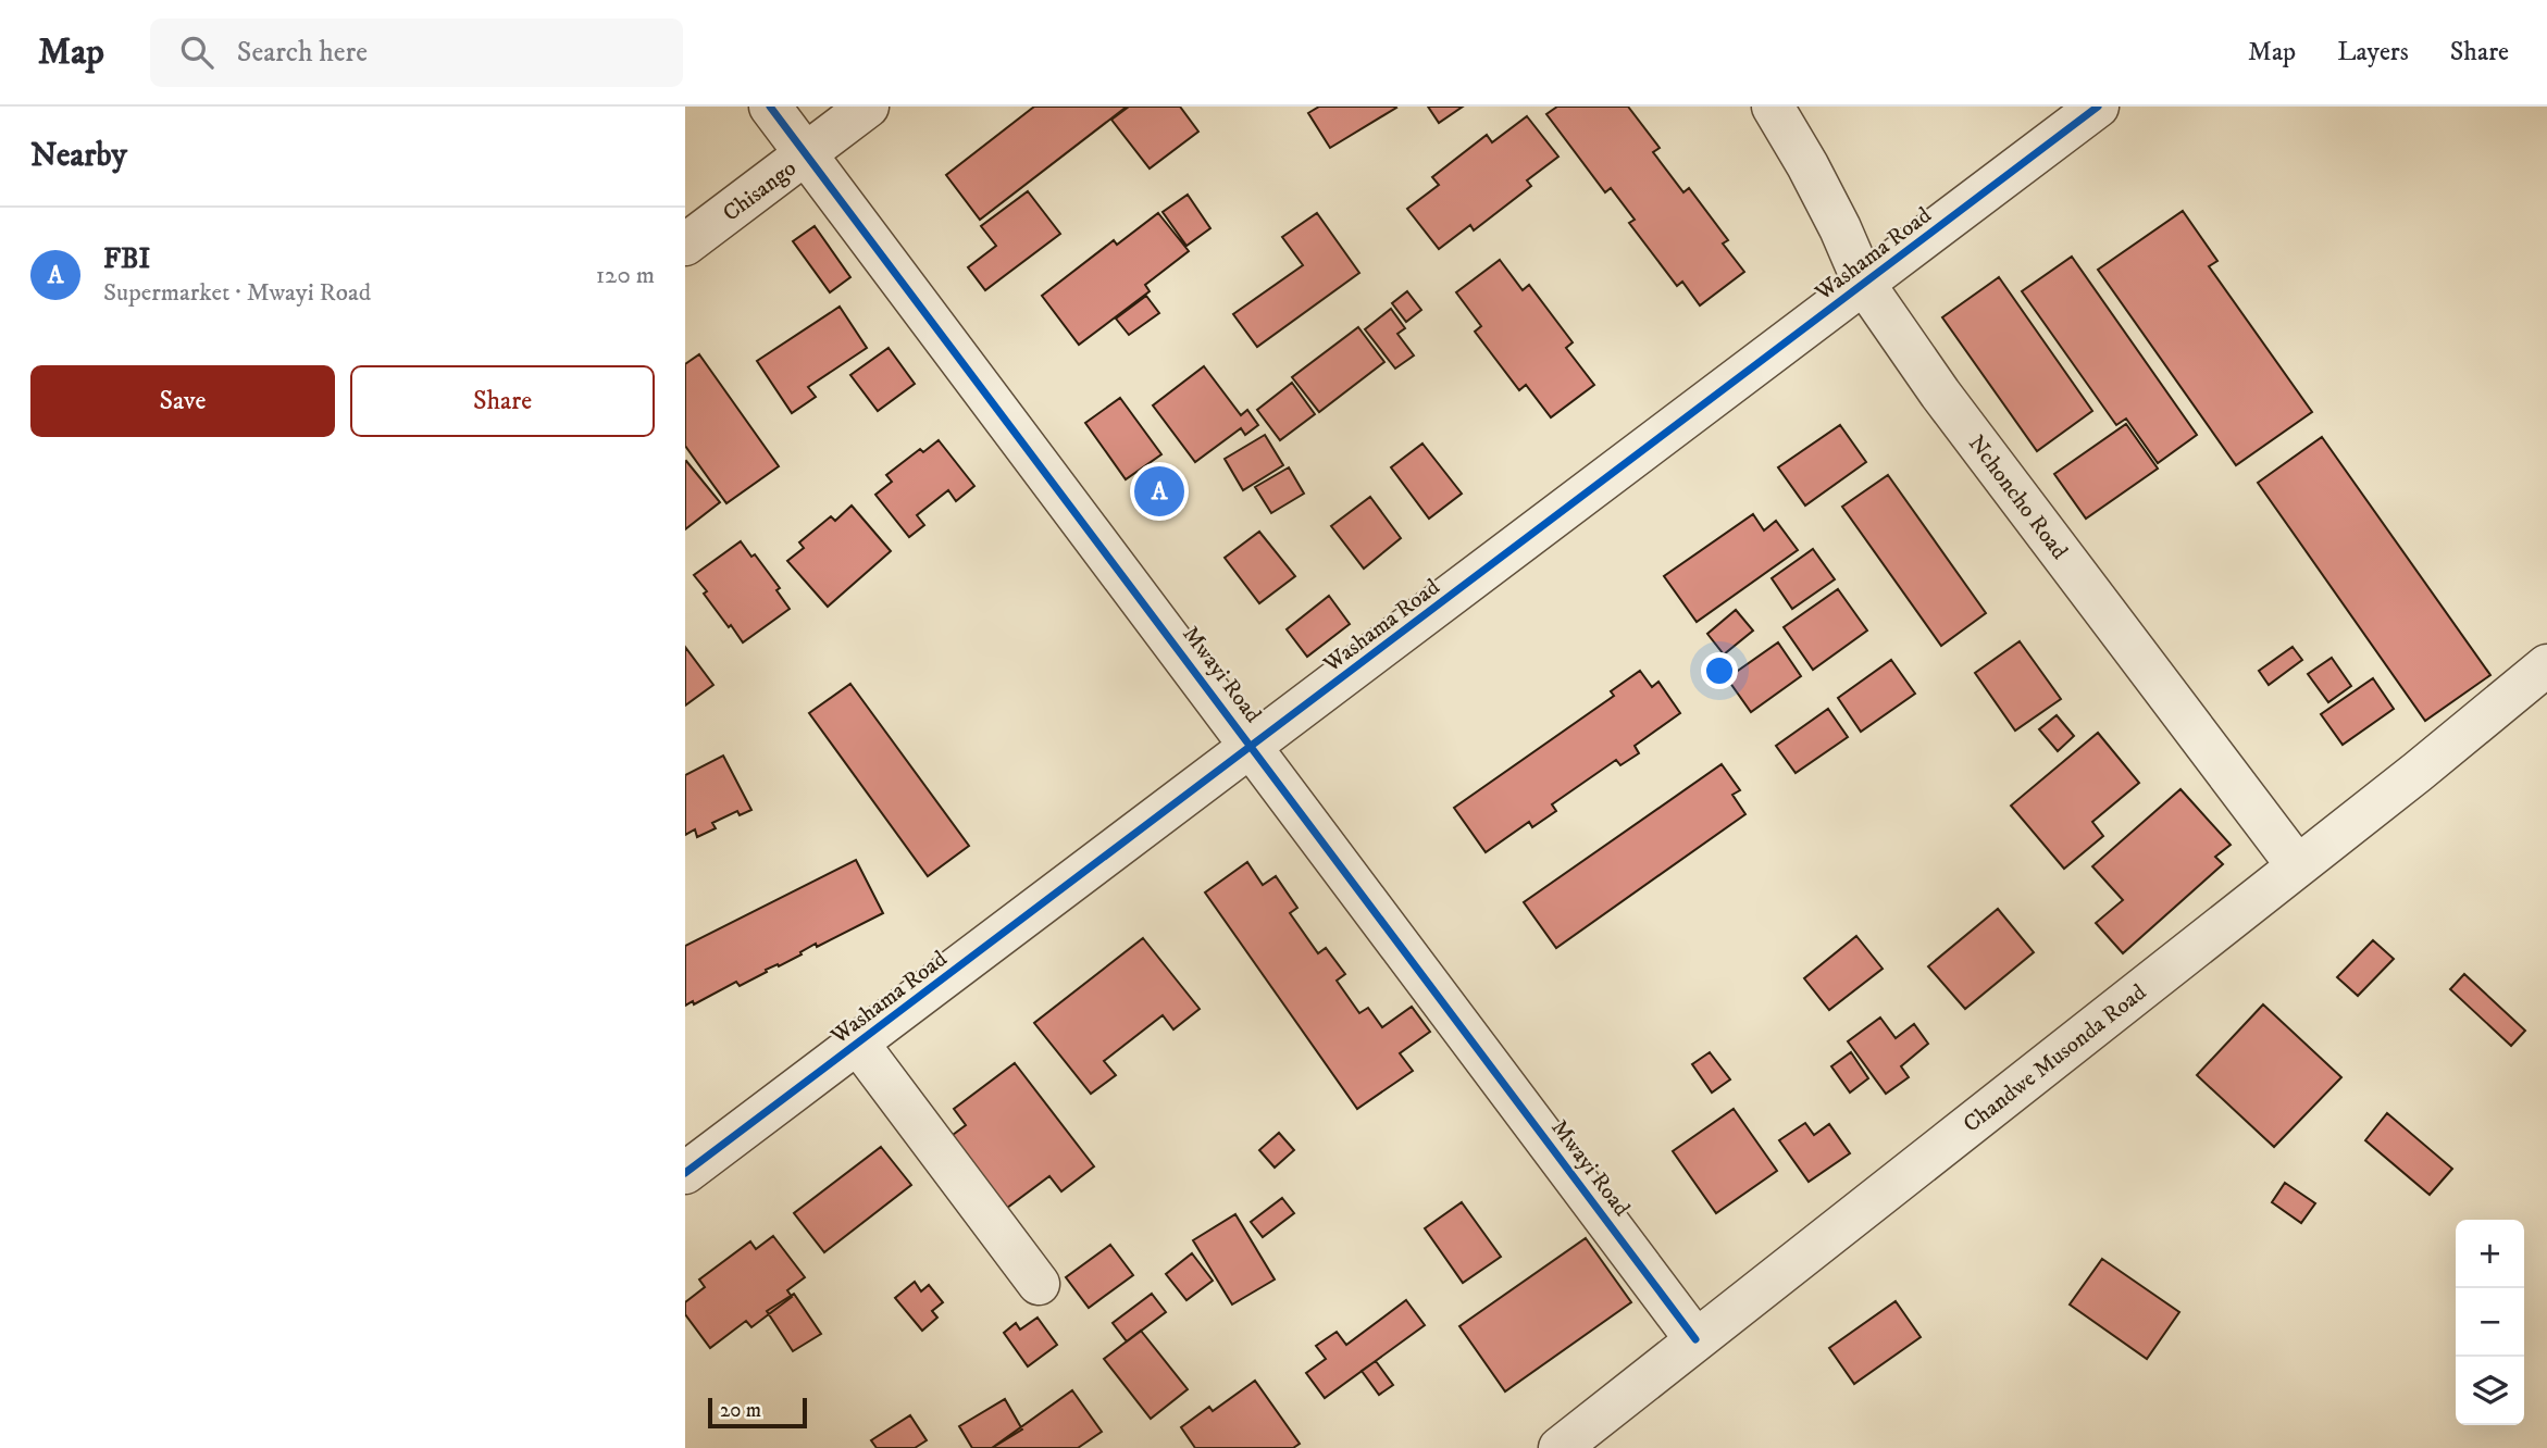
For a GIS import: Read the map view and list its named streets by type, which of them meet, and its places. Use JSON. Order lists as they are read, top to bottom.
{
  "streets": {
    "street": [
      "Chisango",
      "Washama Road",
      "Nchoncho Road",
      "Mwayi Road",
      "Chandwe Musonda Road"
    ]
  },
  "crossings": [
    ["Chisango", "Mwayi Road"],
    ["Washama Road", "Nchoncho Road"],
    ["Washama Road", "Mwayi Road"],
    ["Nchoncho Road", "Chandwe Musonda Road"],
    ["Mwayi Road", "Chandwe Musonda Road"]
  ],
  "scale_bar": "20 m",
  "page": {
    "header": "Map",
    "search": "Search here",
    "nav": ["Map", "Layers", "Share"],
    "heading": "Nearby",
    "list": [
      {
        "mark": "A",
        "name": "FBI",
        "note": "Supermarket · Mwayi Road",
        "value": "120 m"
      }
    ],
    "buttons": ["Save", "Share"],
    "pins": "A",
    "map_buttons": ["+", "−"],
    "scale": "20 m"
  }
}
